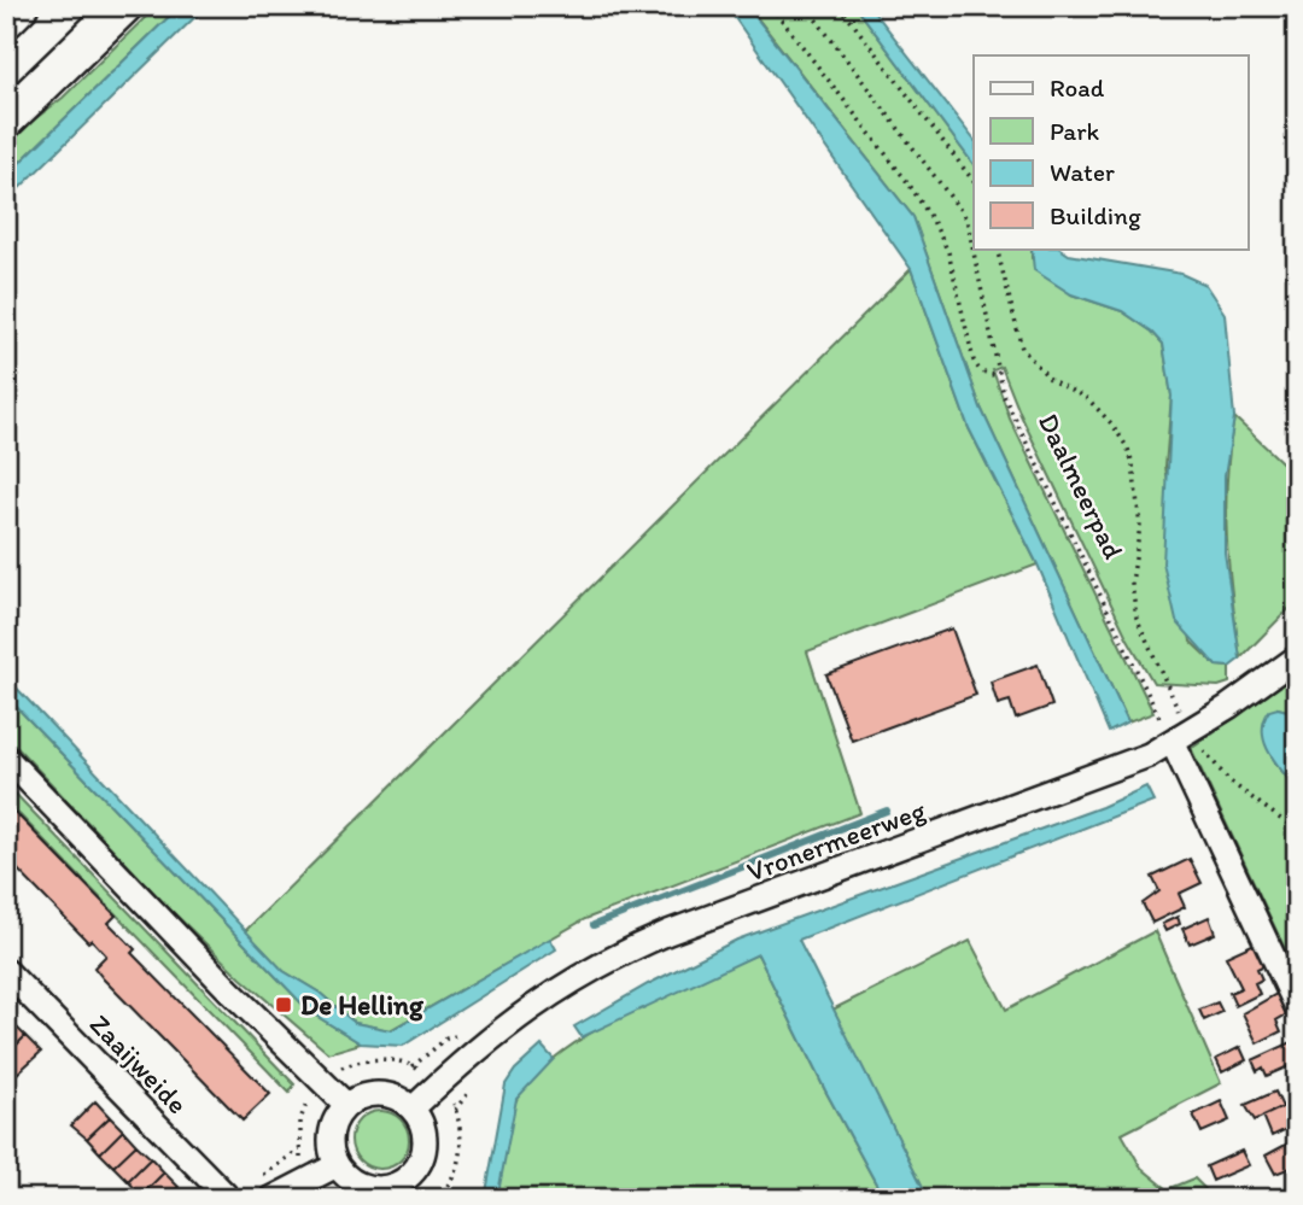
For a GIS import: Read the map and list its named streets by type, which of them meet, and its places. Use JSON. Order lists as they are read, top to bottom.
{
  "streets": {
    "street": ["Vronermeerweg", "Zaaijweide"],
    "path": ["Daalmeerpad"]
  },
  "crossings": [
    ["Daalmeerpad", "Vronermeerweg"]
  ],
  "places": {
    "transit": ["De Helling"]
  },
  "legend": [
    "Road",
    "Park",
    "Water",
    "Building"
  ]
}
